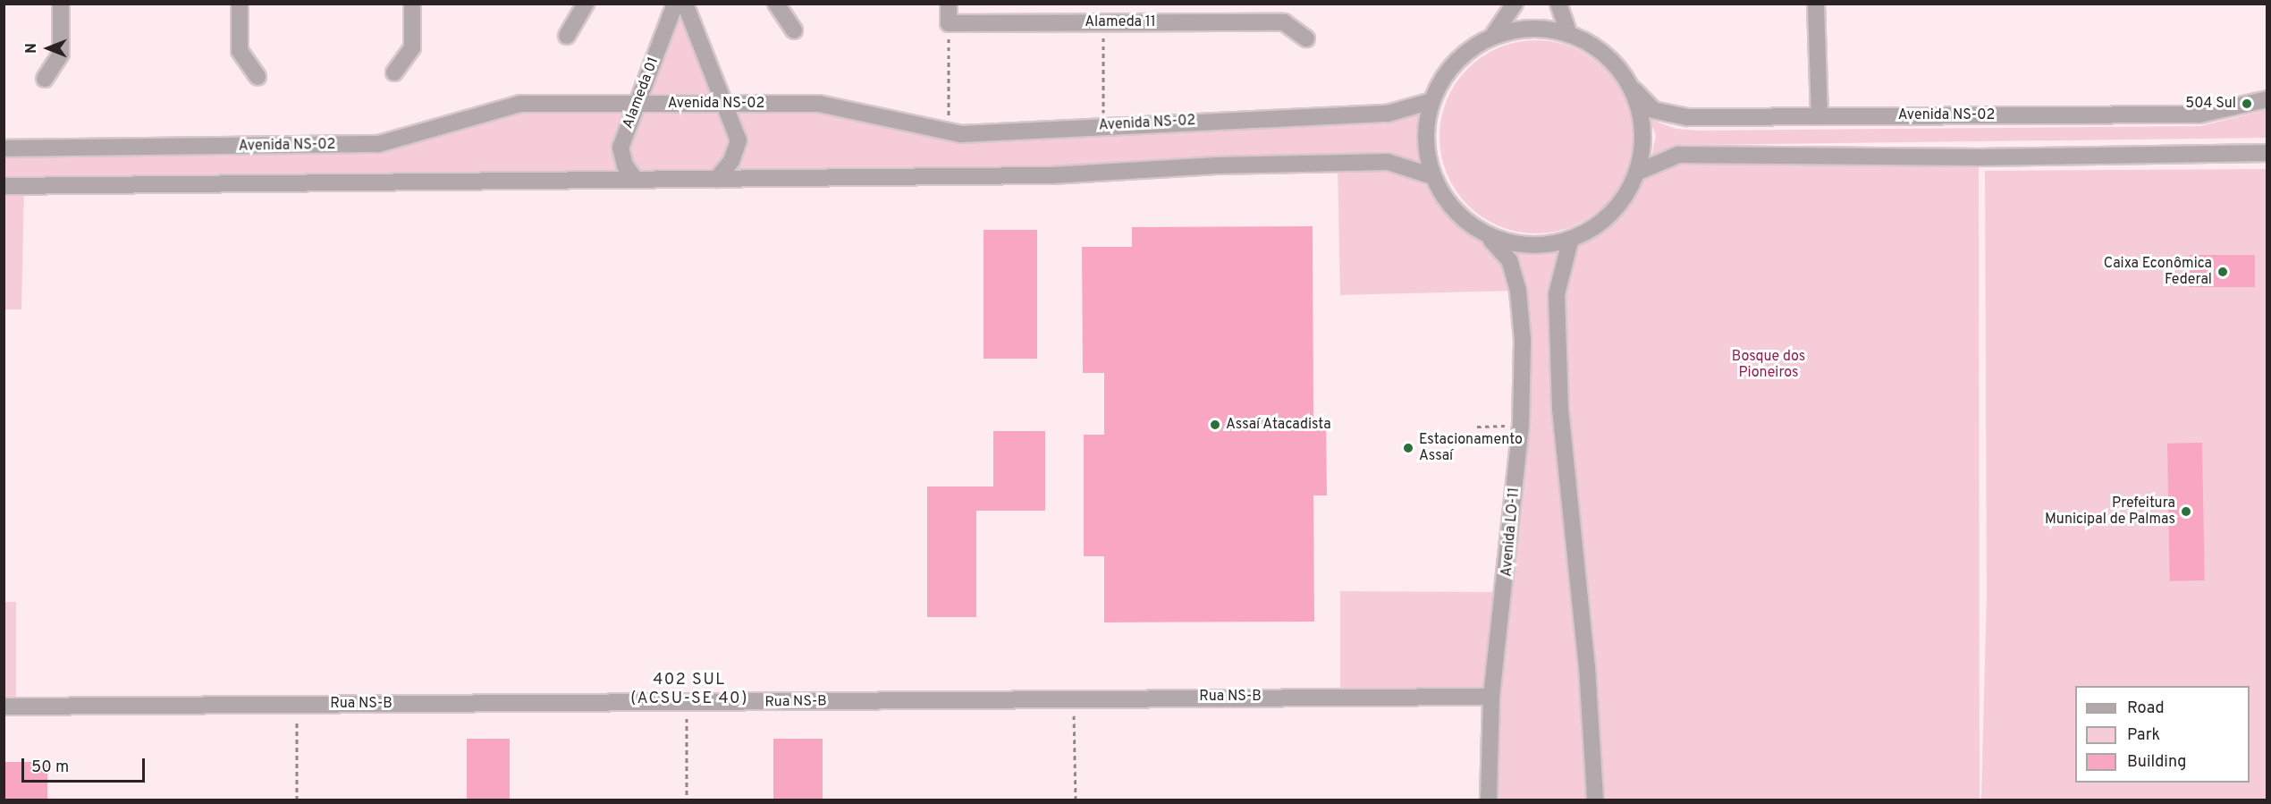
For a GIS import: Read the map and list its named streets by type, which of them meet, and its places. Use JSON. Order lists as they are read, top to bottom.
{
  "streets": {
    "street": [
      "Alameda 11",
      "Alameda 01",
      "Avenida NS-02",
      "Avenida LO-11",
      "Rua NS-B"
    ]
  },
  "crossings": [
    ["Alameda 01", "Avenida NS-02"],
    ["Avenida LO-11", "Rua NS-B"]
  ],
  "districts": ["402 SUL (ACSU-SE 40)"],
  "parks": ["Bosque dos Pioneiros"],
  "places": [
    "504 Sul",
    "Caixa Econômica Federal",
    "Assaí Atacadista",
    "Estacionamento Assaí",
    "Prefeitura Municipal de Palmas"
  ],
  "legend": ["Road", "Park", "Building"],
  "scale_bar": "50 m",
  "north": "left"
}
